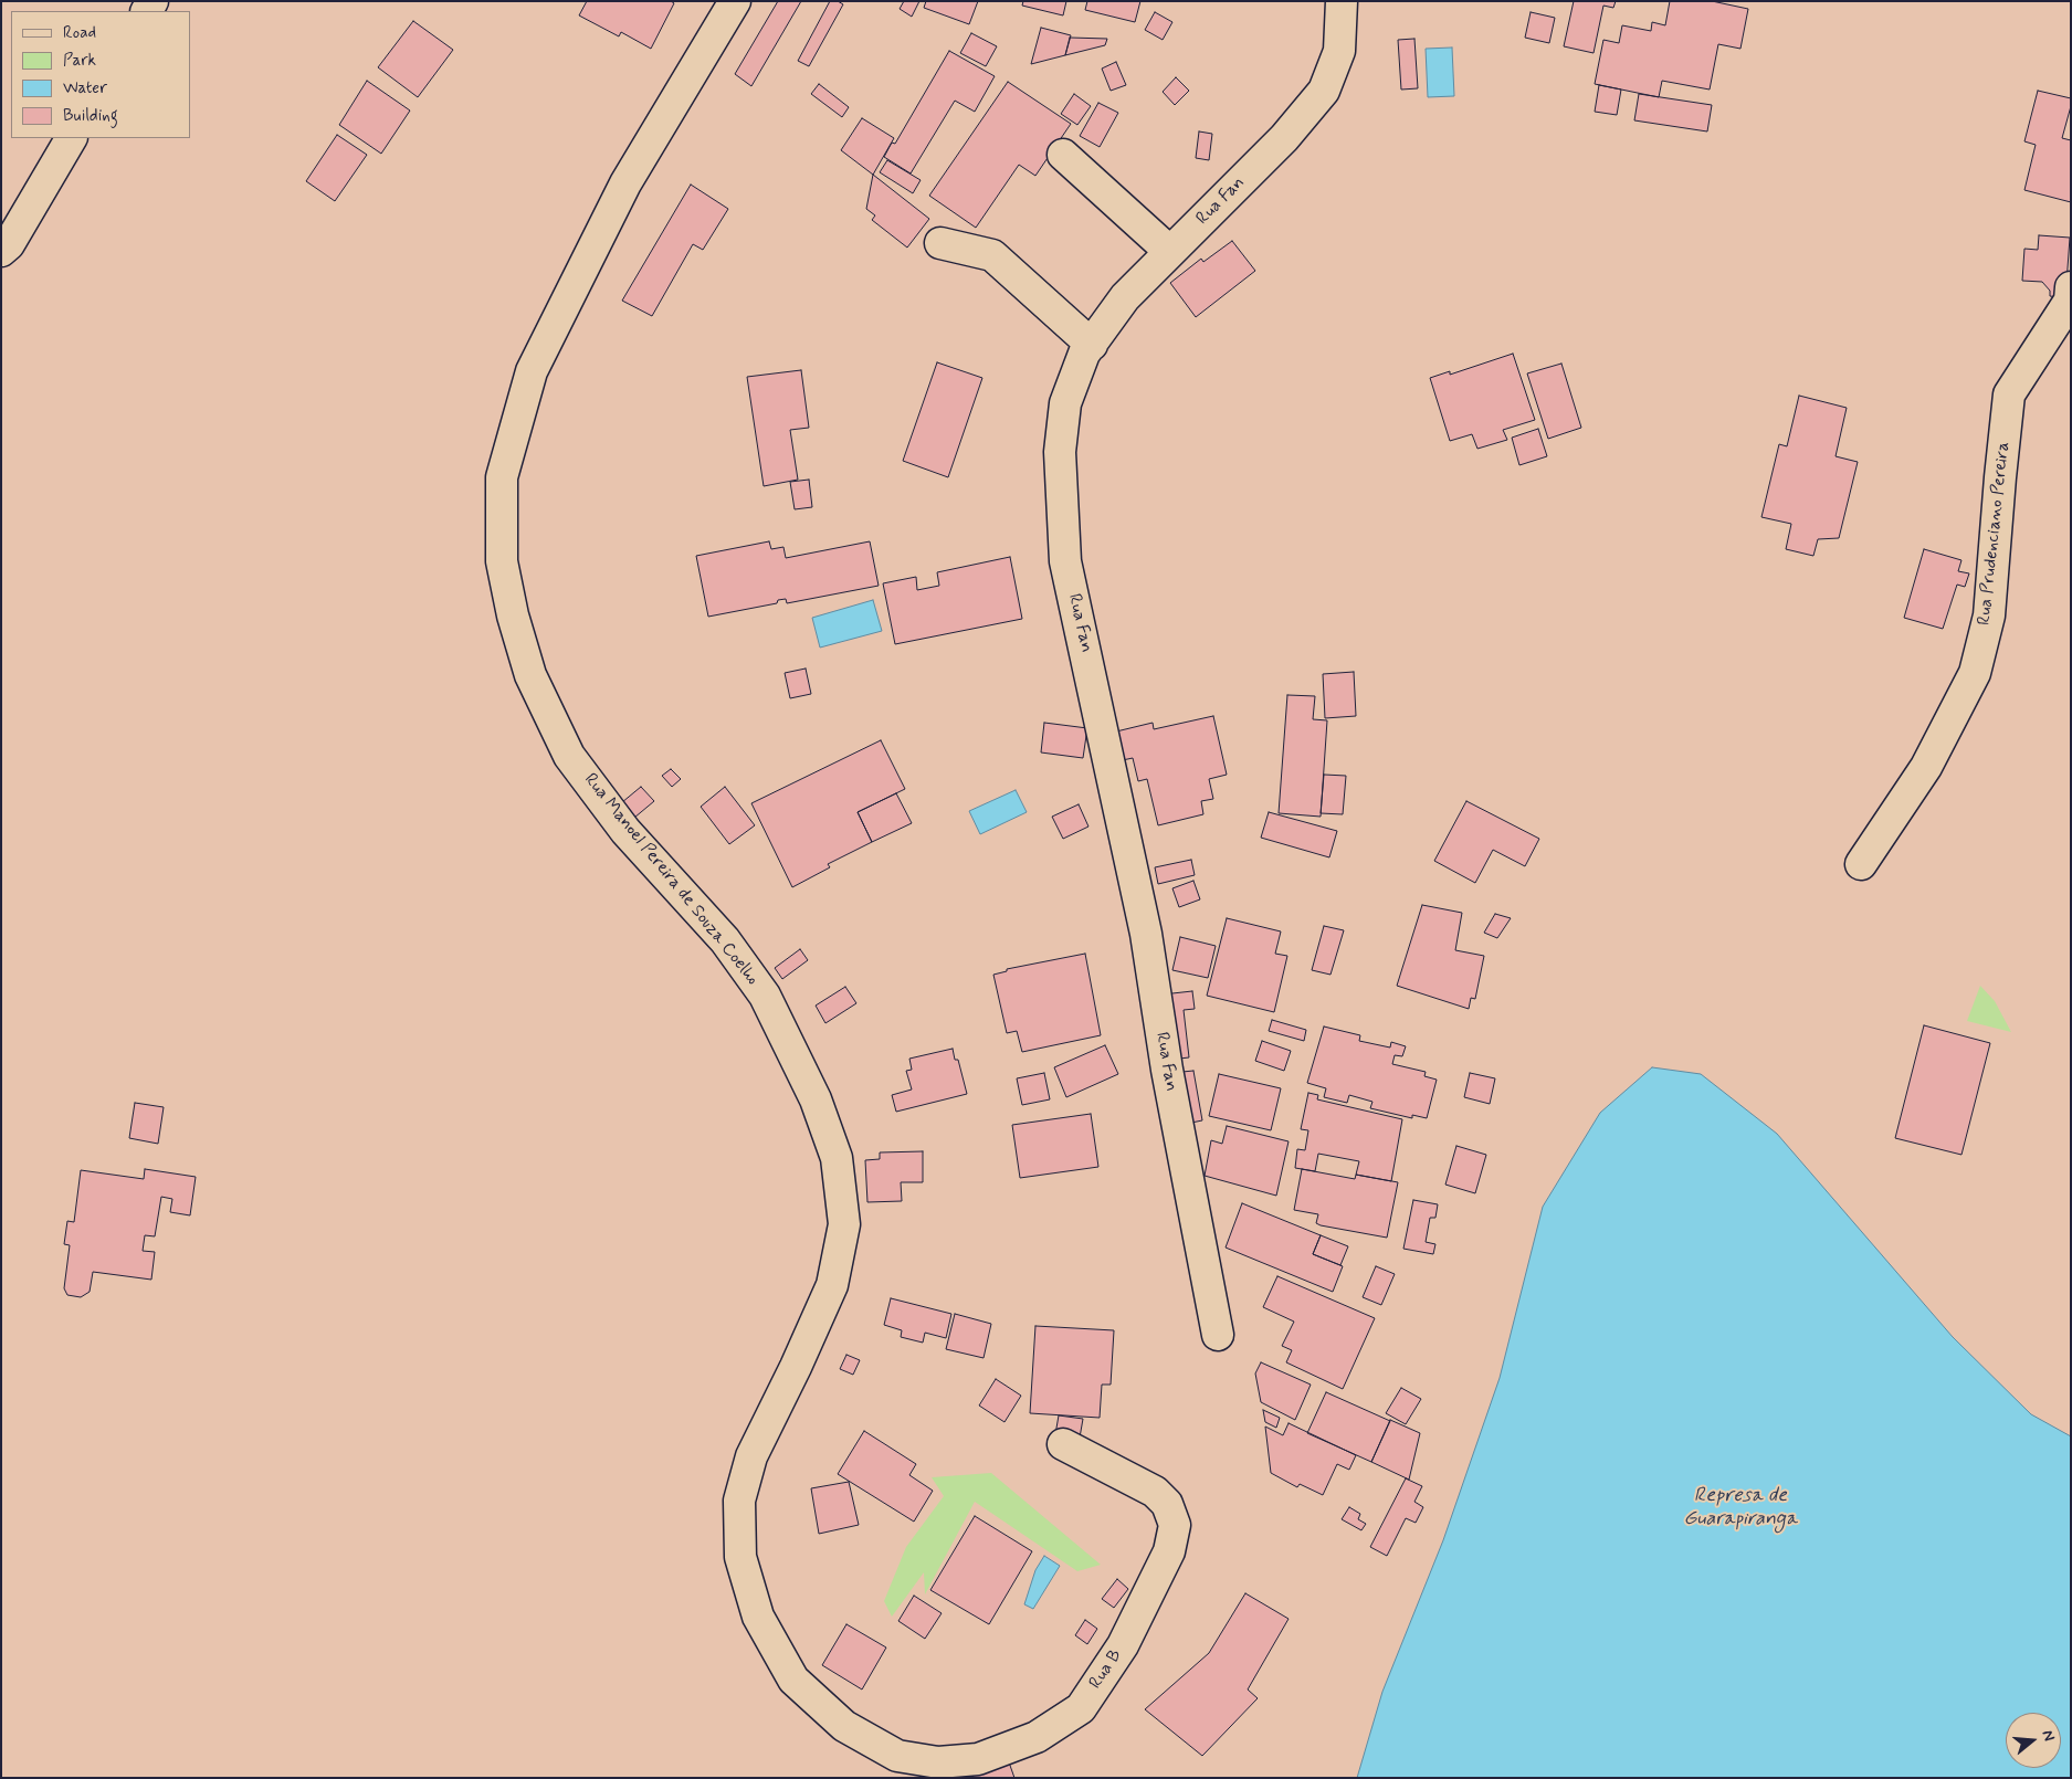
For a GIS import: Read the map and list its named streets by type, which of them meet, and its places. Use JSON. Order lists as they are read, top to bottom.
{
  "streets": {
    "street": [
      "Rua Fan",
      "Rua Prudenciano Pereira",
      "Rua Manoel Pereira de Souza Coelho",
      "Rua B"
    ]
  },
  "crossings": [
    ["Rua Manoel Pereira de Souza Coelho", "Rua B"]
  ],
  "water": ["Represa de Guarapiranga"],
  "legend": [
    "Road",
    "Park",
    "Water",
    "Building"
  ],
  "north": "right"
}
